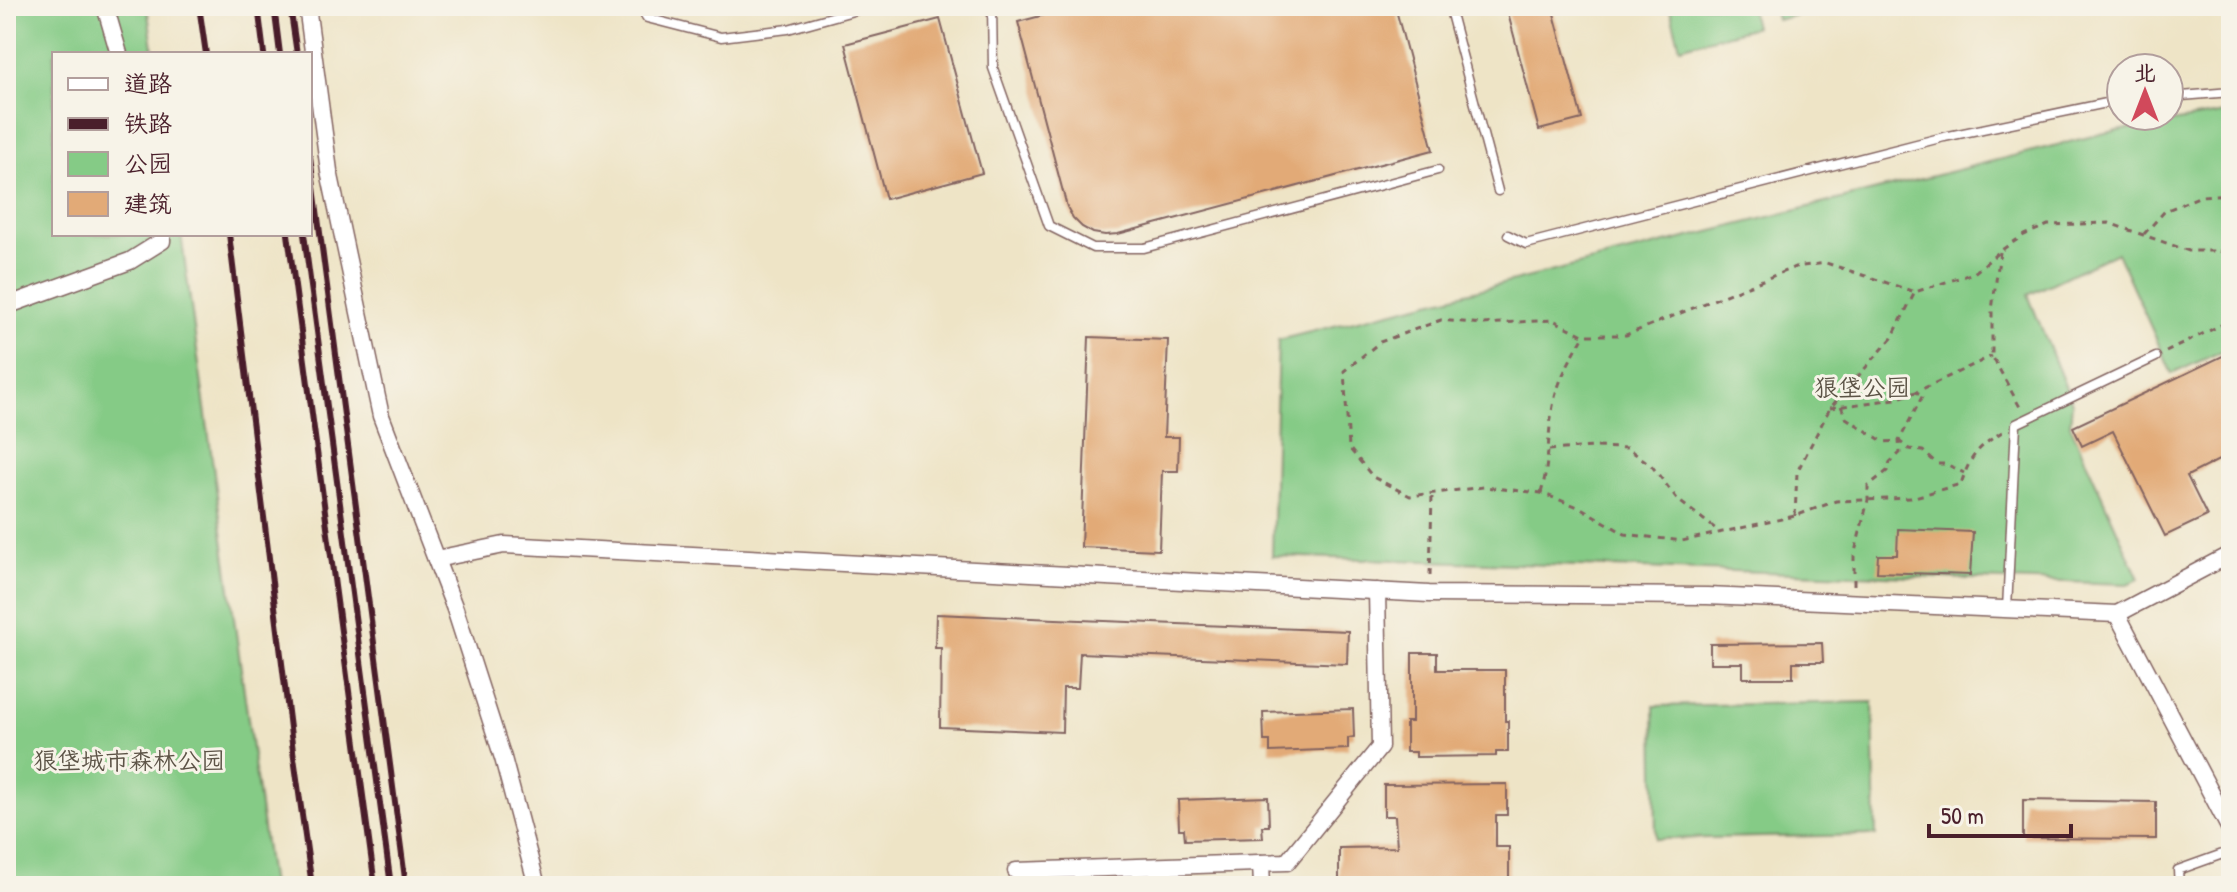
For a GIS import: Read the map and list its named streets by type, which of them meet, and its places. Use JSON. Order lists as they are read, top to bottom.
{
  "parks": ["狼垡公园", "狼垡城市森林公园"],
  "legend": [
    "道路",
    "铁路",
    "公园",
    "建筑"
  ],
  "scale_bar": "50 m",
  "north": "top"
}
